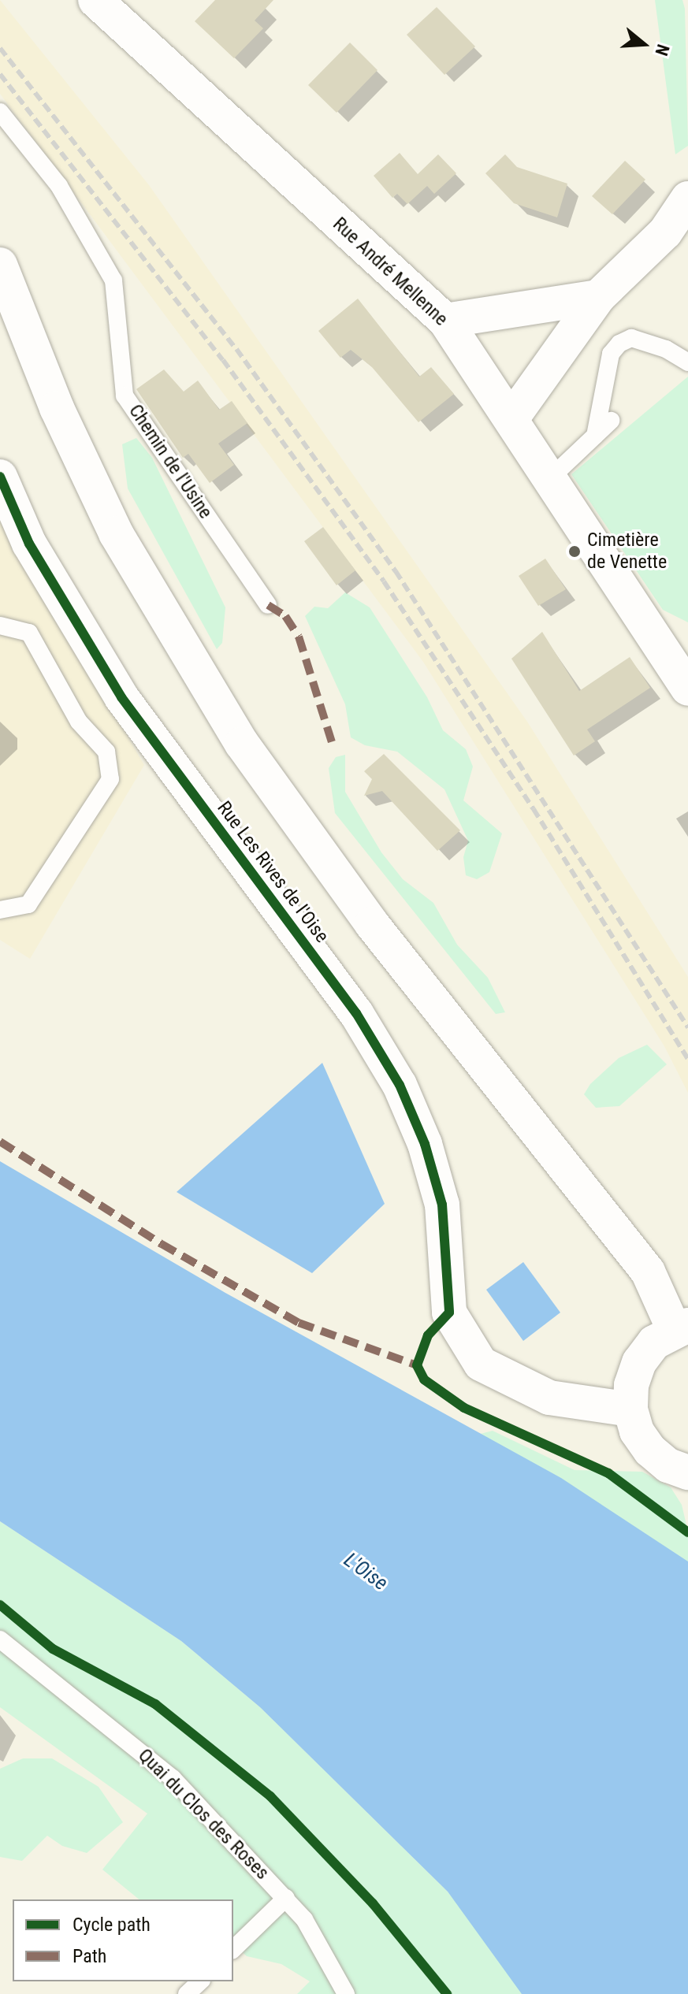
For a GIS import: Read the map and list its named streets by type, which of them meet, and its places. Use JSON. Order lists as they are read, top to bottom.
{
  "streets": {
    "street": ["Rue André Mellenne", "Rue Les Rives de l'Oise"],
    "lane": ["Chemin de l'Usine", "Quai du Clos des Roses"]
  },
  "water": ["L'Oise"],
  "places": ["Cimetière de Venette"],
  "legend": ["Cycle path", "Path"],
  "north": "right"
}
